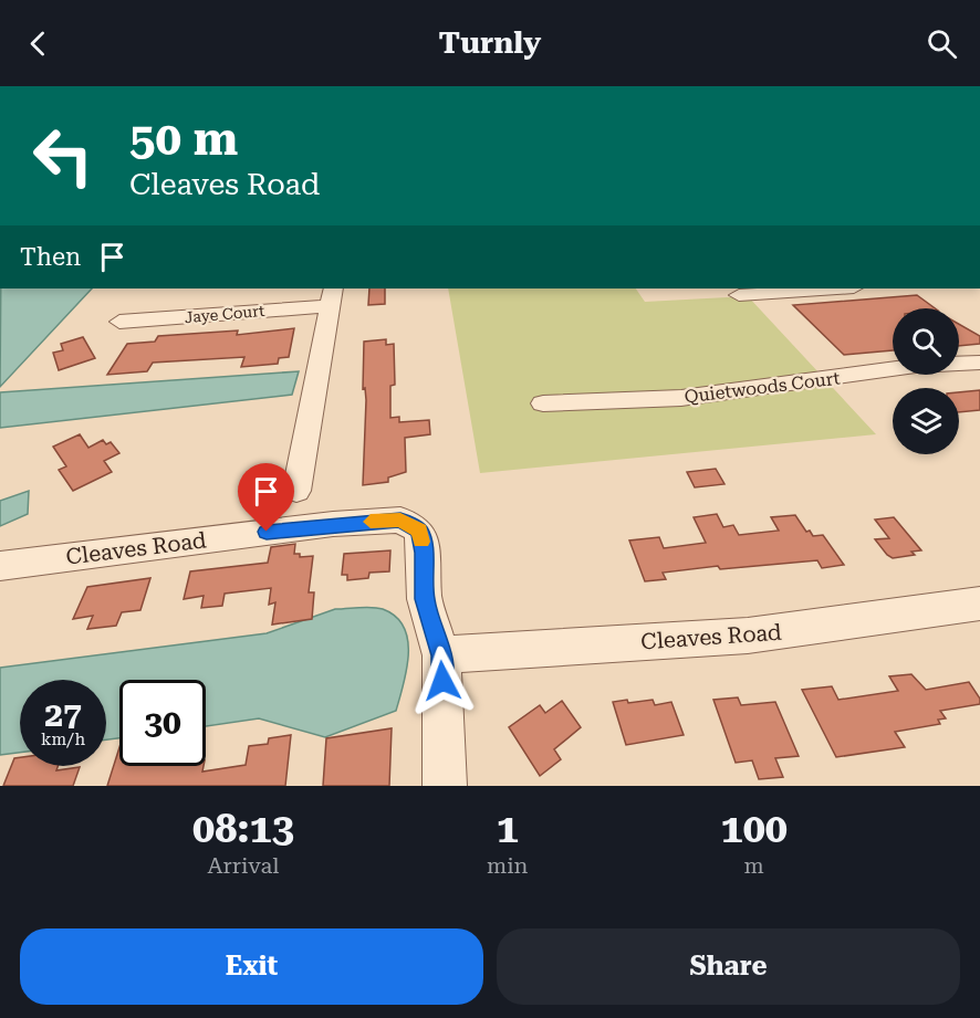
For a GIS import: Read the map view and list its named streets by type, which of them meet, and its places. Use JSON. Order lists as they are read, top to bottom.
{
  "streets": {
    "street": ["Jaye Court", "Quietwoods Court", "Cleaves Road"]
  },
  "page": {
    "header": "Turnly",
    "turn": ["50 m", "Cleaves Road"],
    "then": "Then",
    "speed": "27 km/h",
    "limit": "30",
    "eta": [
      "08:13",
      "Arrival",
      "1",
      "min",
      "100",
      "m"
    ],
    "buttons": ["Exit", "Share"]
  }
}
